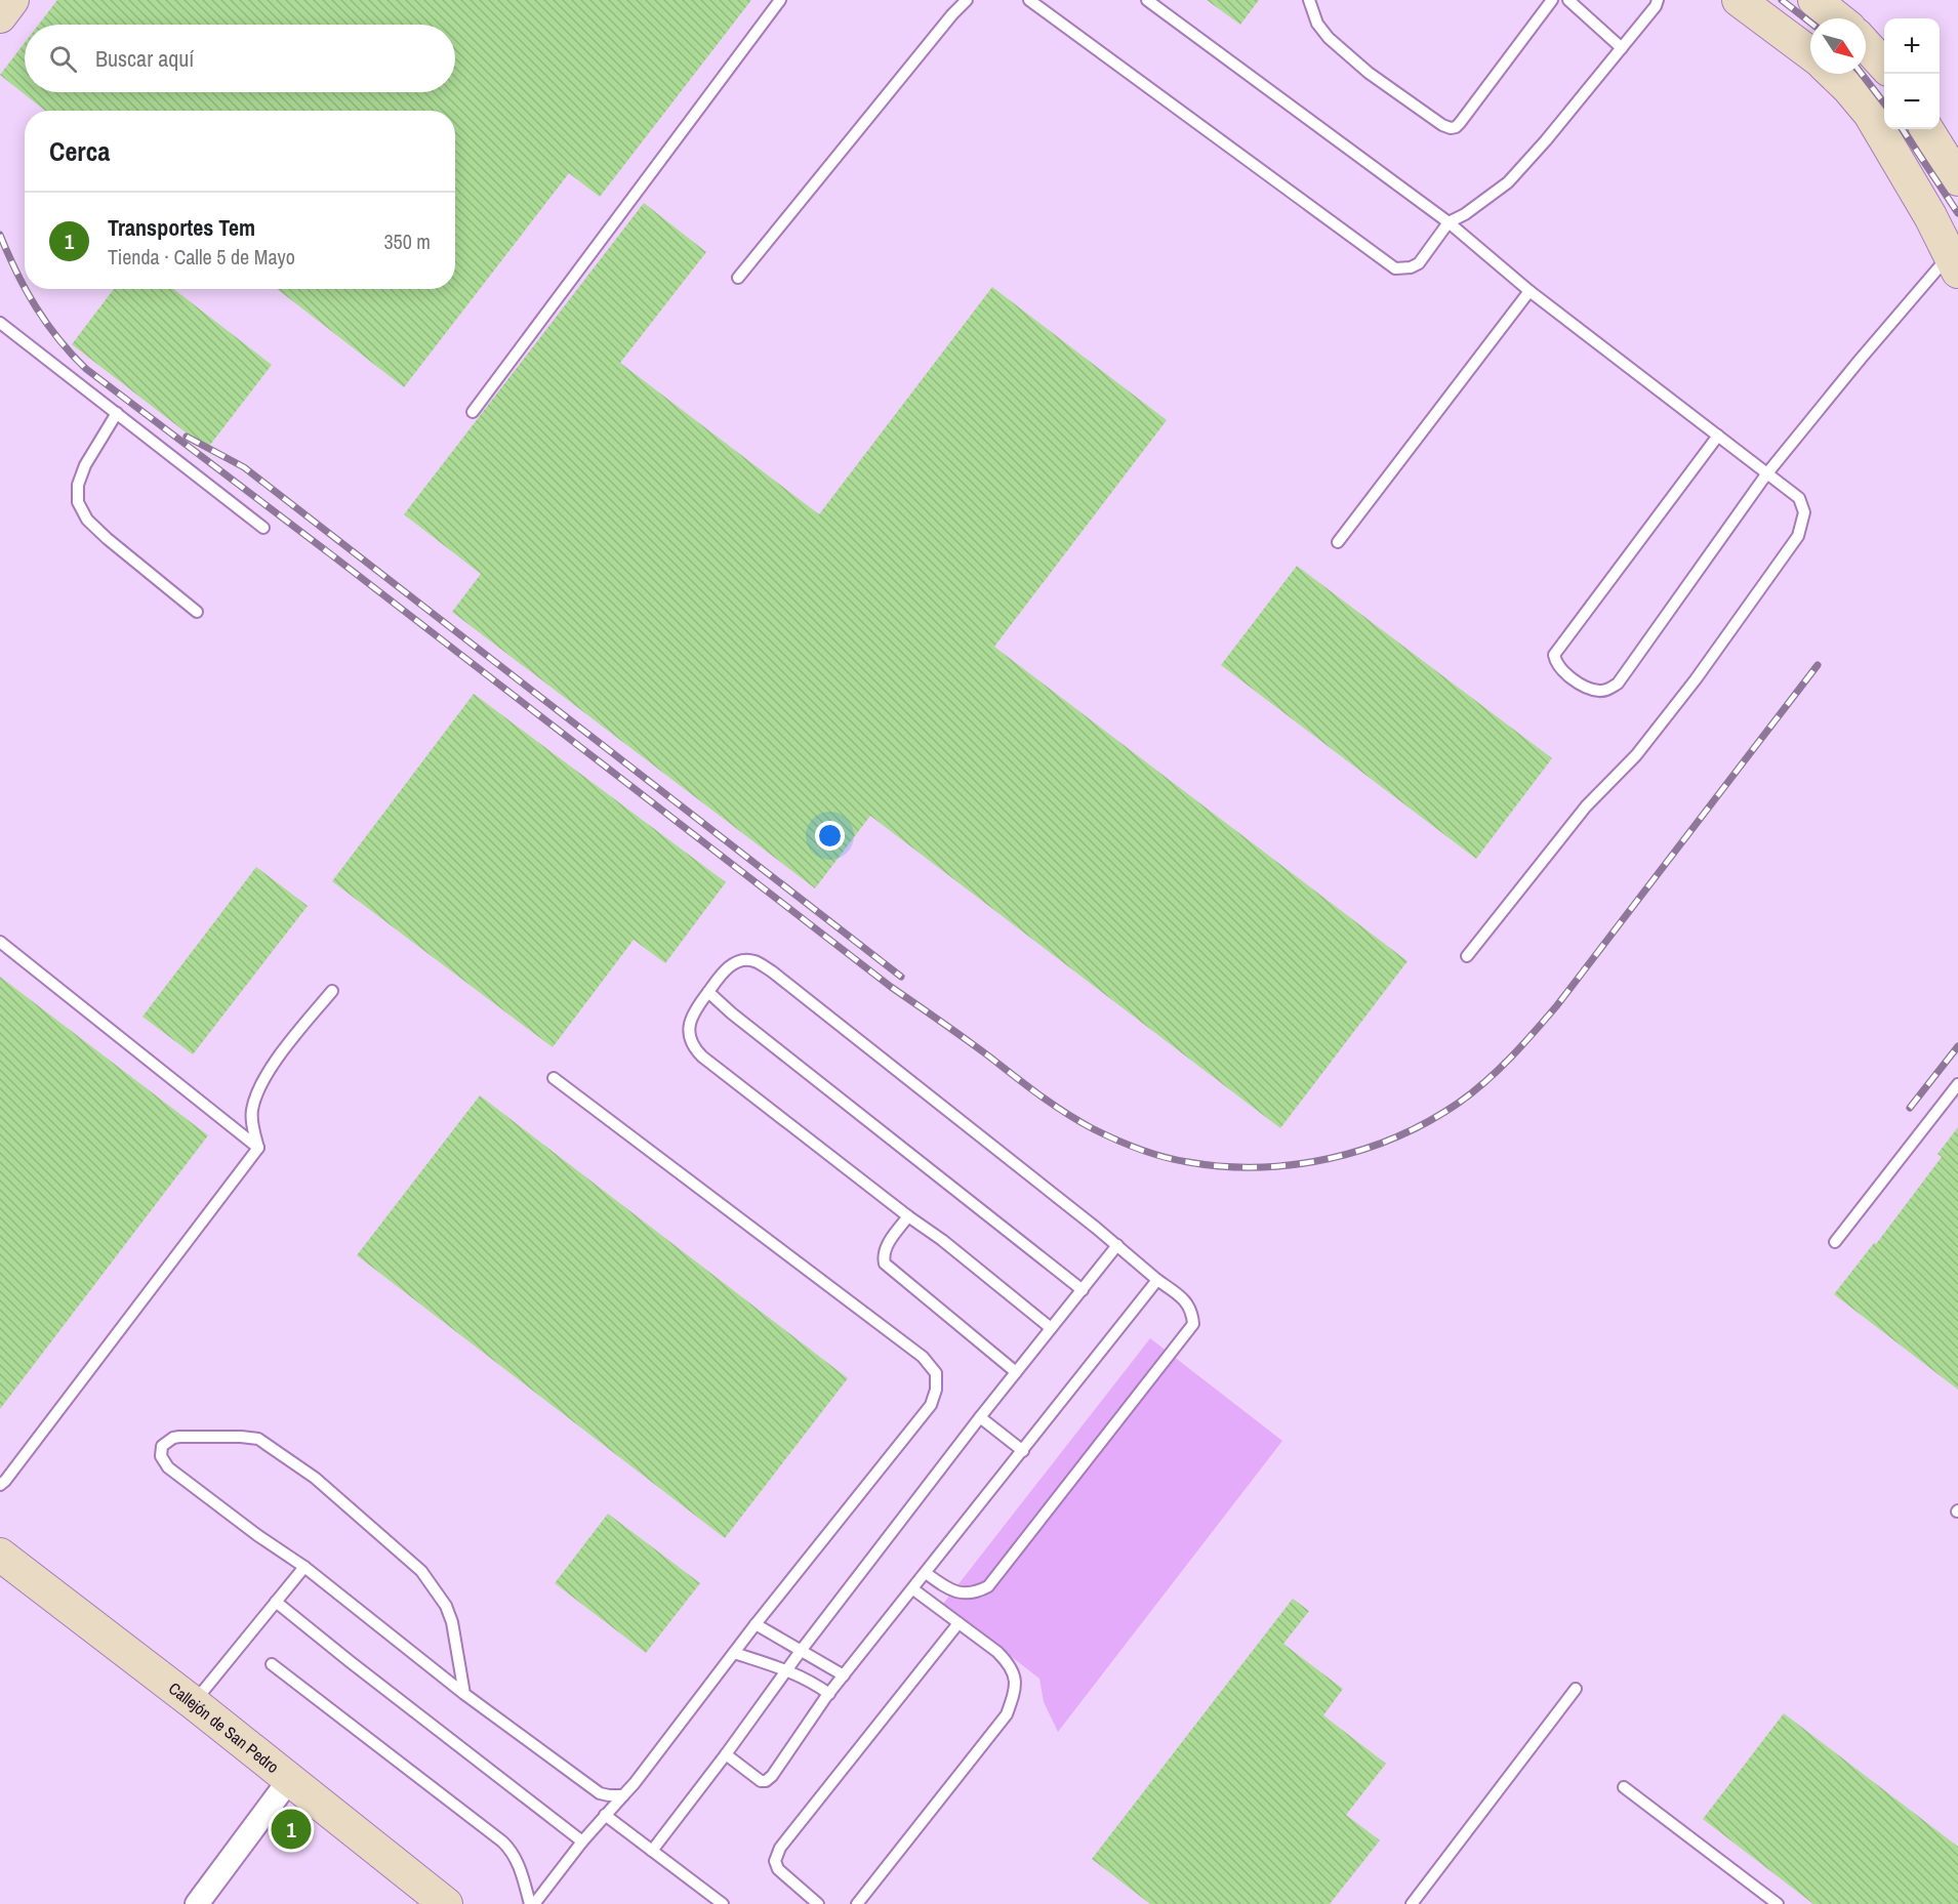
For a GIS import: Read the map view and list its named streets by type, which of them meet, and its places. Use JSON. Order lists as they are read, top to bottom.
{
  "streets": {
    "main road": ["Callejón de San Pedro"]
  },
  "north": "bottom right",
  "page": {
    "map_buttons": ["+", "−"],
    "search": "Buscar aquí",
    "heading": "Cerca",
    "list": [
      {
        "mark": "1",
        "name": "Transportes Tem",
        "note": "Tienda · Calle 5 de Mayo",
        "value": "350 m"
      }
    ],
    "pins": "1"
  }
}
